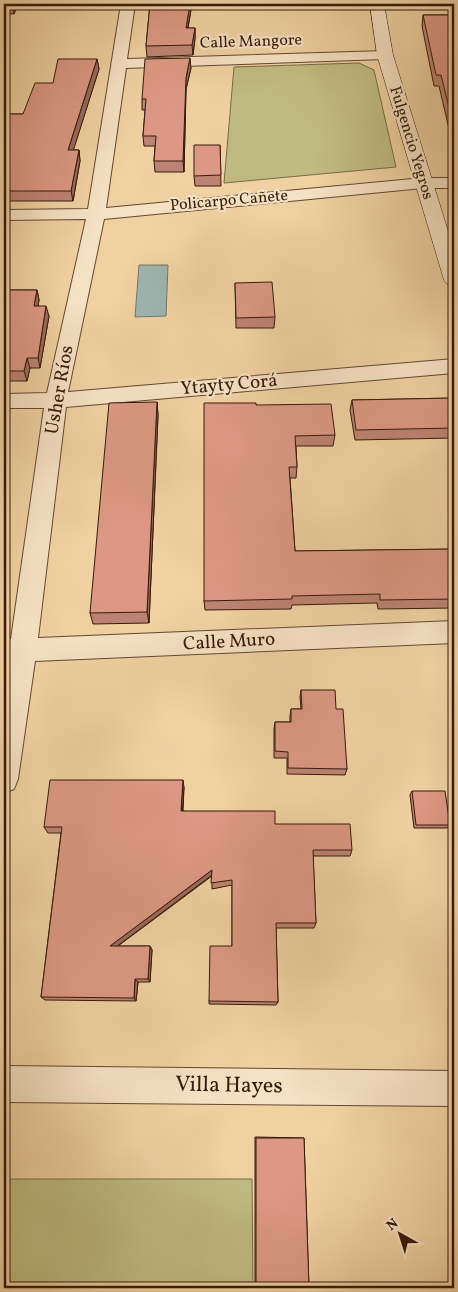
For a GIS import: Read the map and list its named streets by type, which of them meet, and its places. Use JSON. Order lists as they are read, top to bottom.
{
  "streets": {
    "street": [
      "Calle Mangore",
      "Fulgencio Yegros",
      "Policarpo Cañete",
      "Ytayty Corá",
      "Usher Ríos",
      "Calle Muro",
      "Villa Hayes"
    ]
  },
  "crossings": [
    ["Calle Mangore", "Fulgencio Yegros"],
    ["Calle Mangore", "Usher Ríos"],
    ["Fulgencio Yegros", "Policarpo Cañete"],
    ["Policarpo Cañete", "Usher Ríos"],
    ["Ytayty Corá", "Usher Ríos"],
    ["Usher Ríos", "Calle Muro"]
  ],
  "north": "top left"
}
